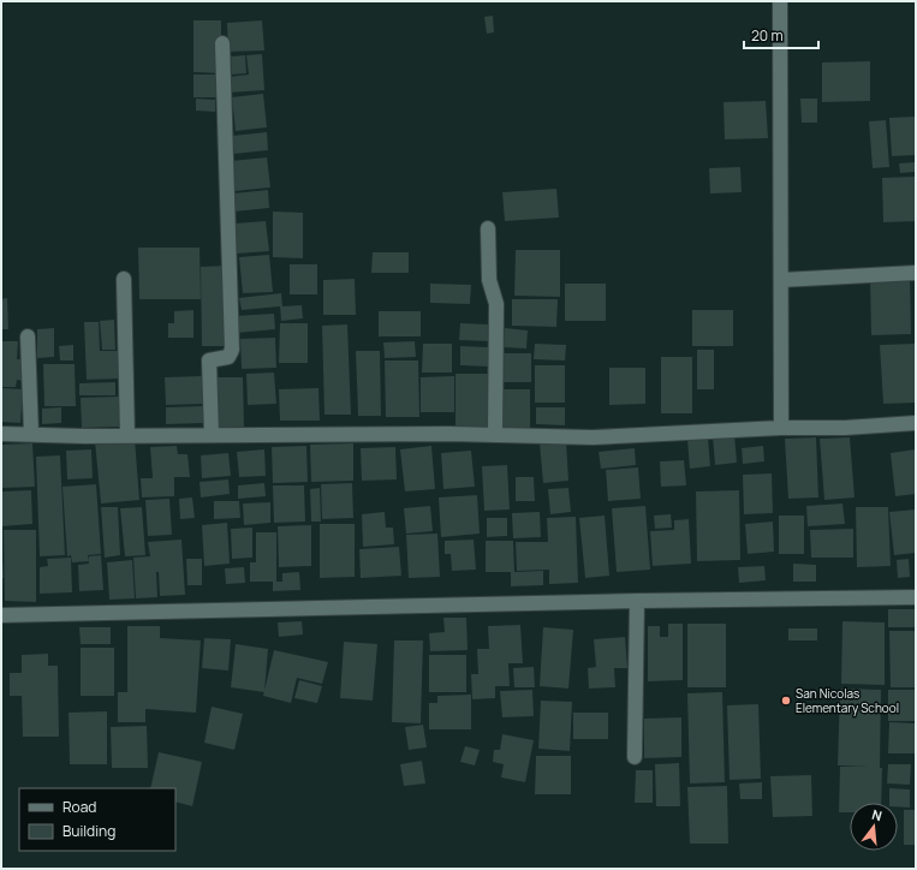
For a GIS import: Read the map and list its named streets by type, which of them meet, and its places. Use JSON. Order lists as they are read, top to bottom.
{
  "places": ["San Nicolas Elementary School"],
  "legend": ["Road", "Building"],
  "scale_bar": "20 m",
  "north": "top"
}
